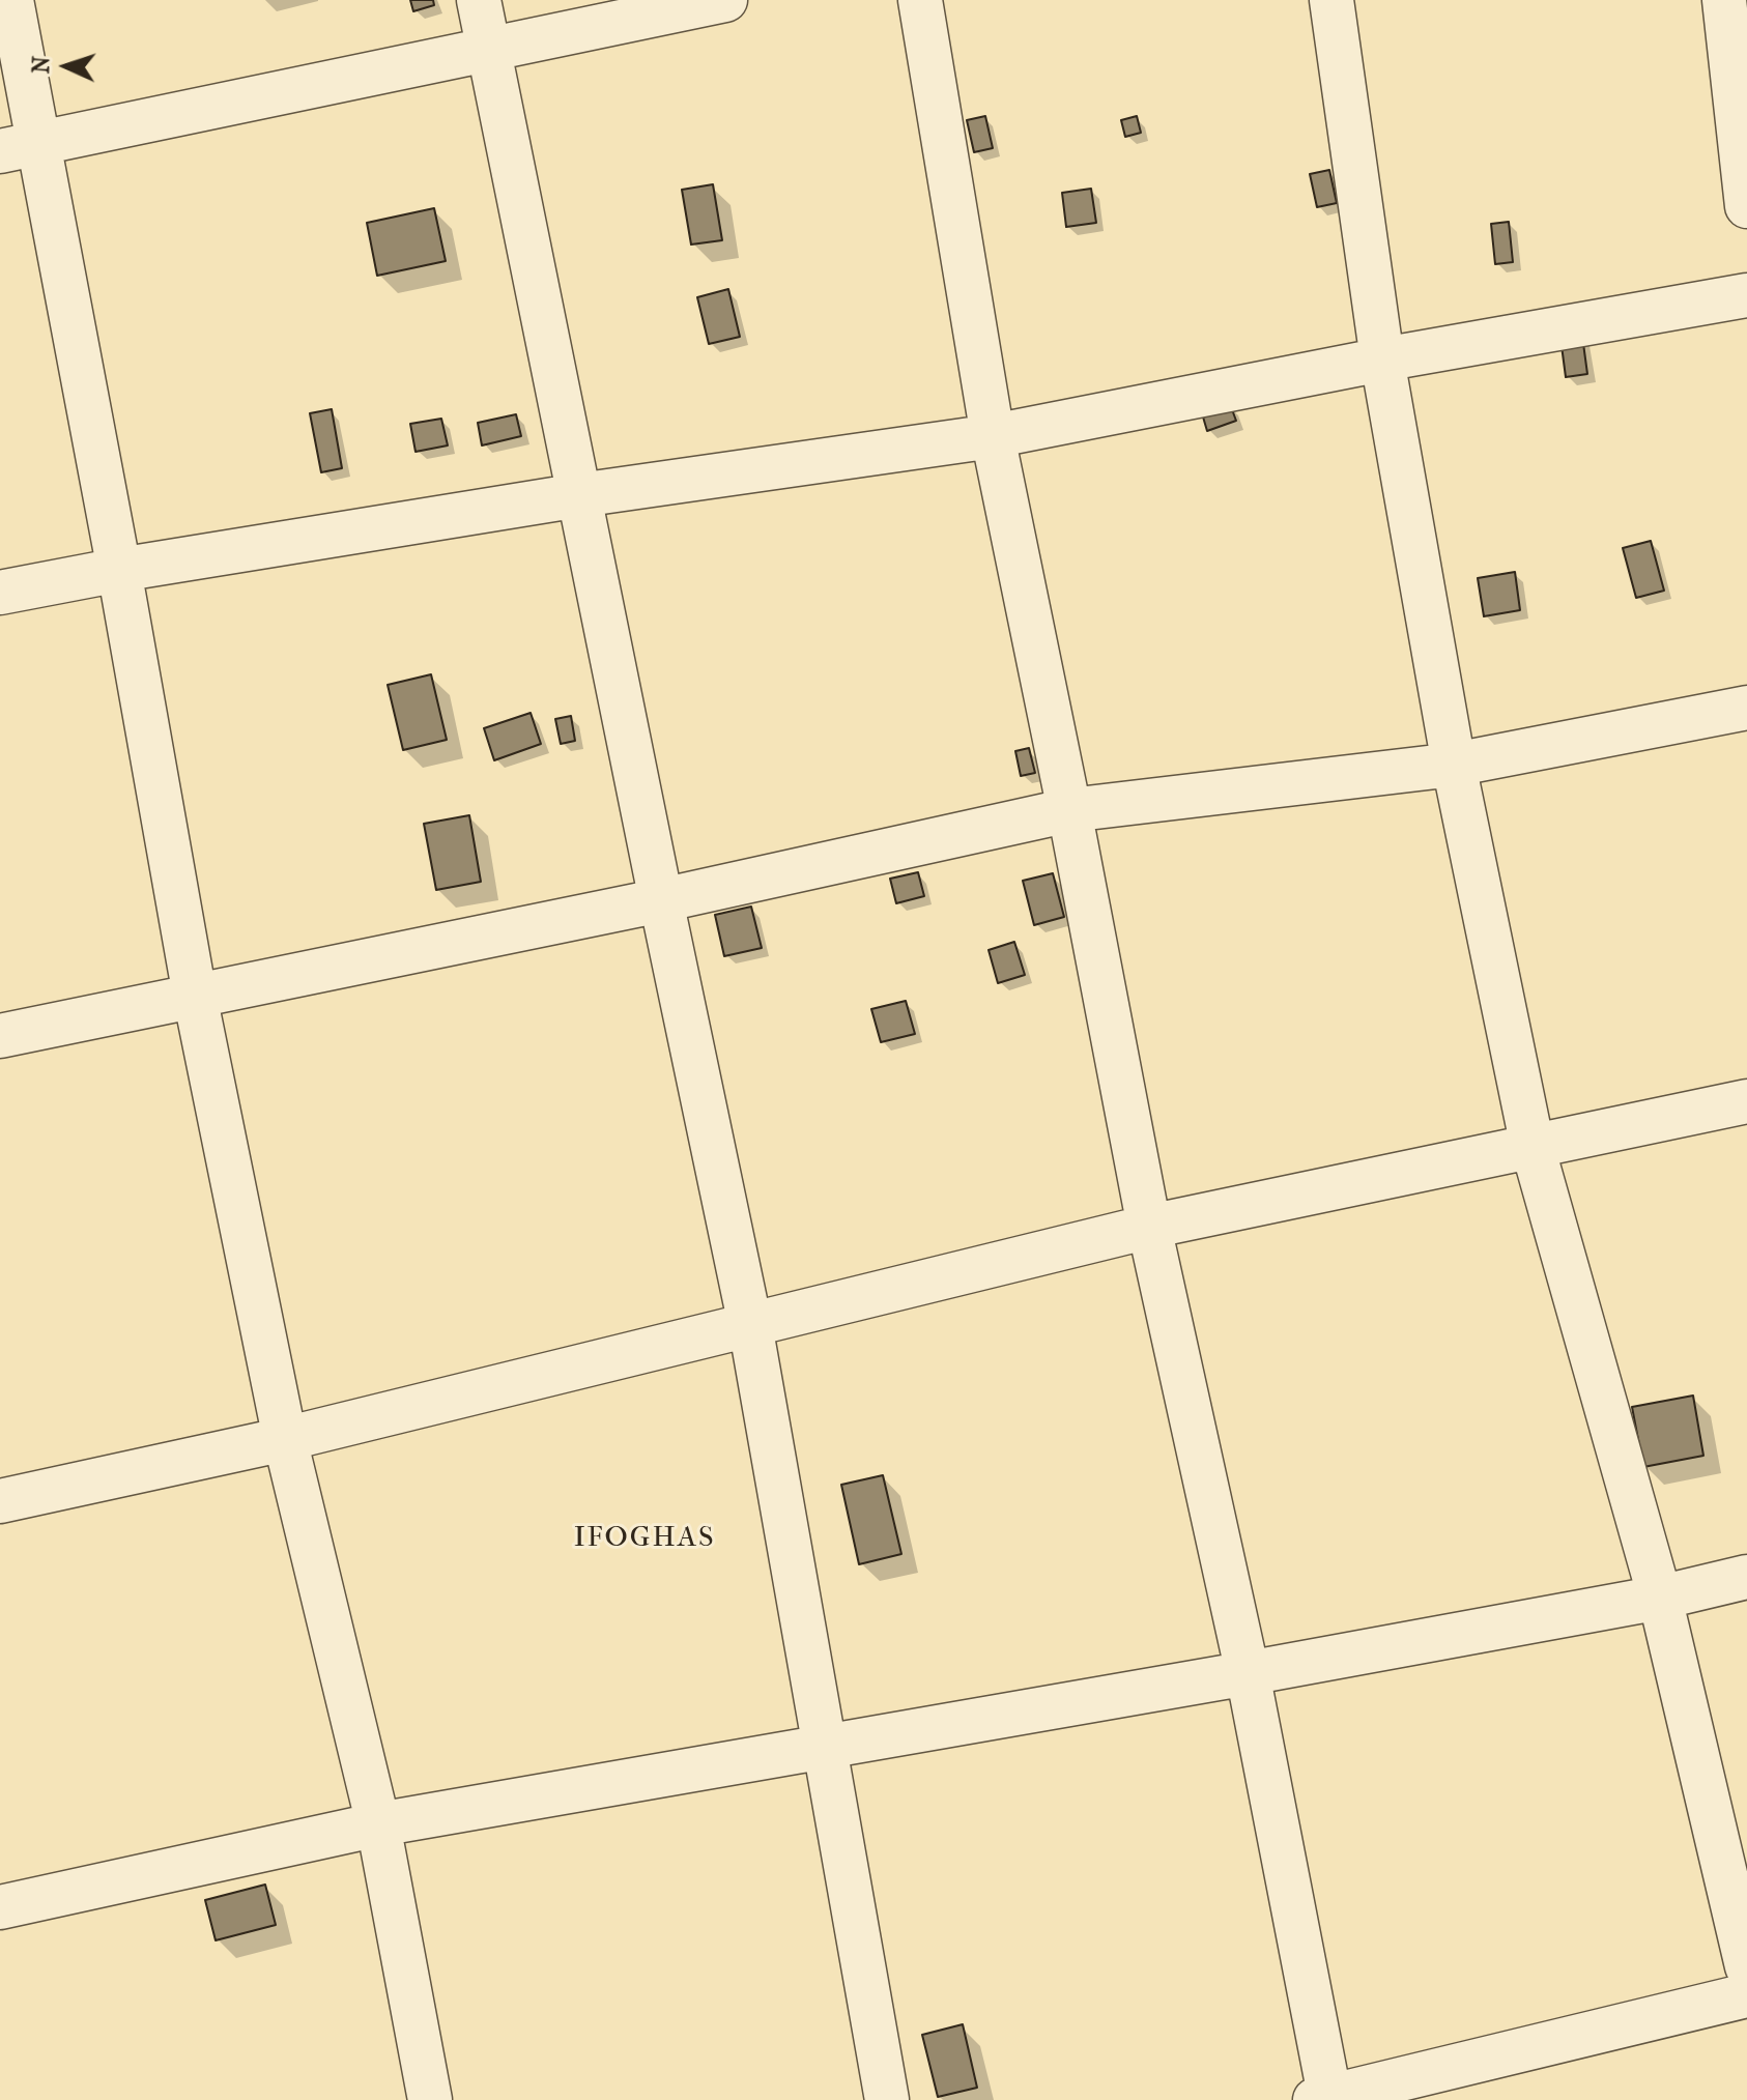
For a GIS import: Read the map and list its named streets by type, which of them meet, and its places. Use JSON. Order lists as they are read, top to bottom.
{
  "districts": ["IFOGHAS"],
  "north": "left"
}
